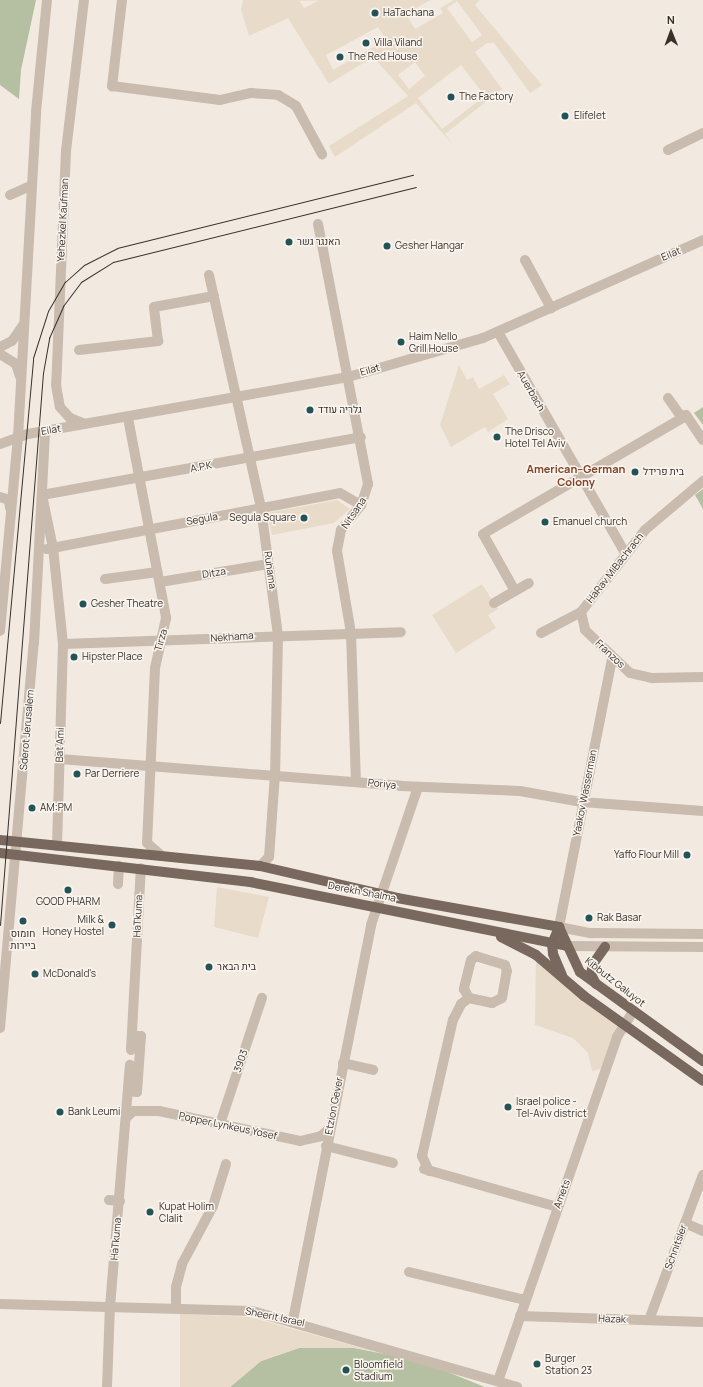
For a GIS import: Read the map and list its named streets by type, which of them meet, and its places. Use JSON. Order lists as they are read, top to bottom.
{
  "streets": {
    "main road": ["Derekh Shalma", "Kibbutz Galuyot"],
    "street": [
      "Yehezkel Kaufman",
      "Eilat",
      "Auerbach",
      "A.P.K",
      "Nitsana",
      "Segula",
      "HaRav MiBachrach",
      "Ruhama",
      "Ditza",
      "Nekhama",
      "Tirza",
      "Franzos",
      "Sderot Jerusalem",
      "Bat Ami",
      "Poriya",
      "Yaakov Wasserman",
      "HaTkuma",
      "3903",
      "Etzion Gever",
      "Popper Lynkeus Yosef",
      "Amets",
      "Schnitsler",
      "Sheerit Israel",
      "Hazak"
    ]
  },
  "crossings": [
    ["Yehezkel Kaufman", "Eilat"],
    ["Eilat", "Auerbach"],
    ["Eilat", "Nitsana"],
    ["Eilat", "Ruhama"],
    ["Eilat", "Tirza"],
    ["Eilat", "Sderot Jerusalem"],
    ["Auerbach", "HaRav MiBachrach"],
    ["A.P.K", "Nitsana"],
    ["A.P.K", "Ruhama"],
    ["A.P.K", "Tirza"],
    ["A.P.K", "Sderot Jerusalem"],
    ["A.P.K", "Bat Ami"],
    ["Nitsana", "Segula"],
    ["Nitsana", "Nekhama"],
    ["Nitsana", "Poriya"],
    ["Segula", "Ruhama"],
    ["Segula", "Tirza"],
    ["Segula", "Sderot Jerusalem"],
    ["Segula", "Bat Ami"],
    ["HaRav MiBachrach", "Franzos"],
    ["Ruhama", "Ditza"],
    ["Ruhama", "Nekhama"],
    ["Ruhama", "Poriya"],
    ["Ruhama", "Derekh Shalma"],
    ["Ditza", "Tirza"],
    ["Nekhama", "Tirza"],
    ["Nekhama", "Bat Ami"],
    ["Tirza", "Poriya"],
    ["Tirza", "Derekh Shalma"],
    ["Franzos", "Yaakov Wasserman"],
    ["Sderot Jerusalem", "Bat Ami"],
    ["Sderot Jerusalem", "Derekh Shalma"],
    ["Bat Ami", "Poriya"],
    ["Bat Ami", "Derekh Shalma"],
    ["Poriya", "Yaakov Wasserman"],
    ["Poriya", "Etzion Gever"],
    ["Yaakov Wasserman", "Derekh Shalma"],
    ["Yaakov Wasserman", "Kibbutz Galuyot"],
    ["Derekh Shalma", "HaTkuma"],
    ["Derekh Shalma", "Kibbutz Galuyot"],
    ["Derekh Shalma", "Etzion Gever"],
    ["HaTkuma", "Popper Lynkeus Yosef"],
    ["HaTkuma", "Sheerit Israel"],
    ["Kibbutz Galuyot", "Amets"],
    ["3903", "Popper Lynkeus Yosef"],
    ["Etzion Gever", "Popper Lynkeus Yosef"],
    ["Etzion Gever", "Sheerit Israel"],
    ["Amets", "Sheerit Israel"],
    ["Amets", "Hazak"],
    ["Schnitsler", "Hazak"]
  ],
  "districts": ["American–German Colony"],
  "places": [
    "HaTachana",
    "Villa Viland",
    "The Red House",
    "The Factory",
    "Elifelet",
    "האנגר גשר",
    "Gesher Hangar",
    "Haim Nello Grill House",
    "גלריה עודד",
    "The Drisco Hotel Tel Aviv",
    "בית פרידל",
    "Segula Square",
    "Emanuel church",
    "Gesher Theatre",
    "Hipster Place",
    "Par Derriere",
    "AM:PM",
    "Yaffo Flour Mill",
    "GOOD PHARM",
    "Rak Basar",
    "חומוס ביירות",
    "Milk & Honey Hostel",
    "בית הבאר",
    "McDonald's",
    "Israel police - Tel-Aviv district",
    "Bank Leumi",
    "Kupat Holim Clalit",
    "Burger Station 23",
    "Bloomfield Stadium"
  ],
  "north": "top"
}
